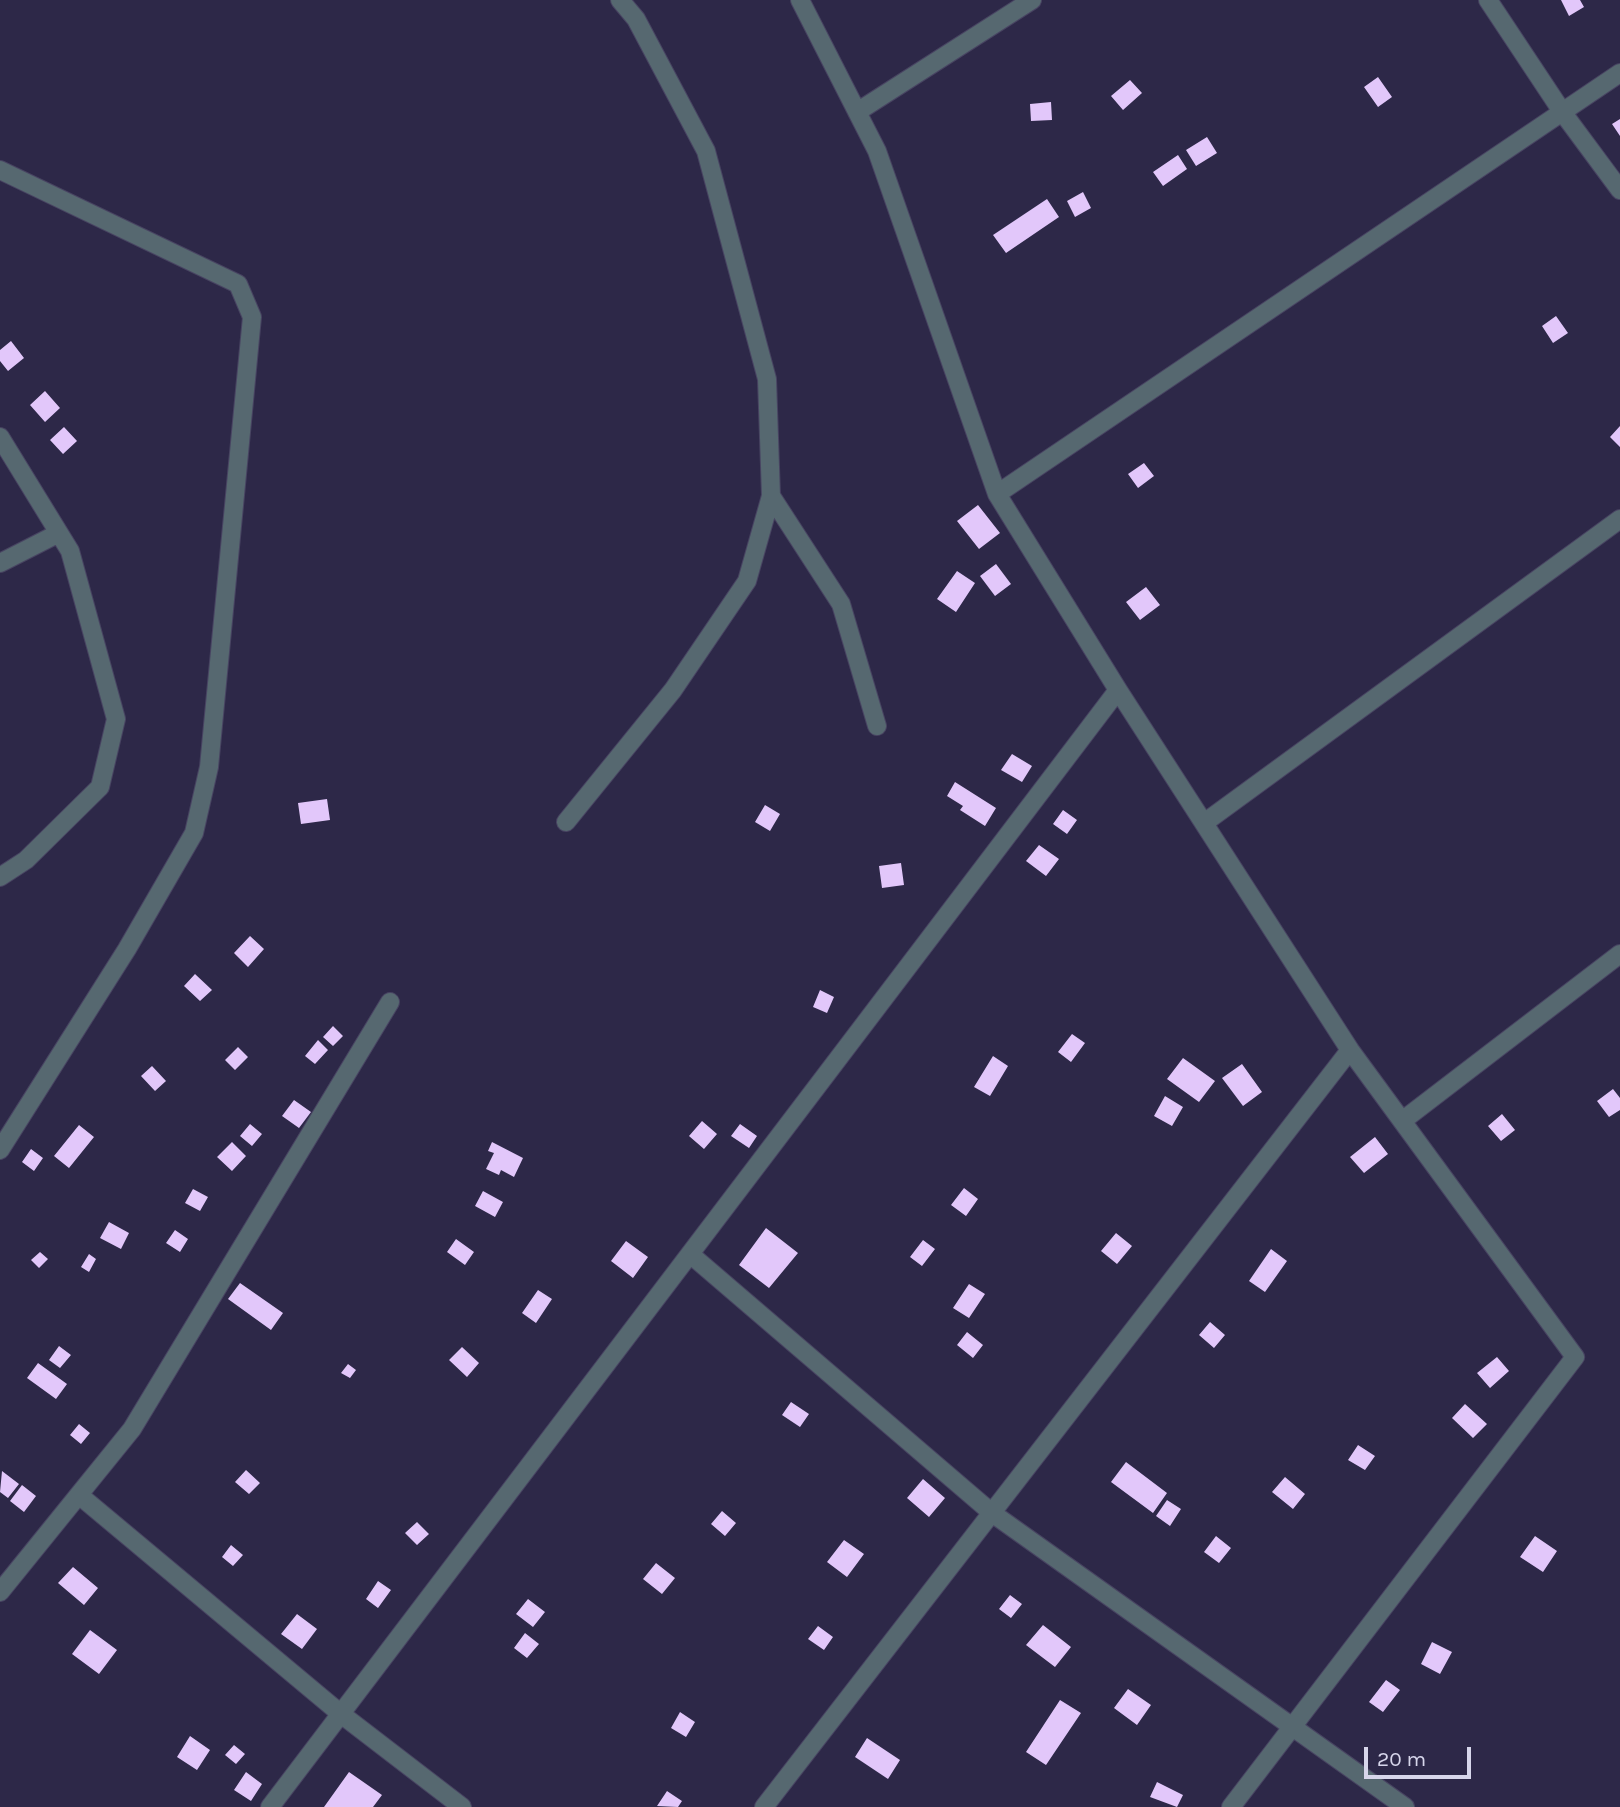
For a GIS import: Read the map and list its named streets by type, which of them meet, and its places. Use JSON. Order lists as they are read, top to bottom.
{
  "scale_bar": "20 m"
}
